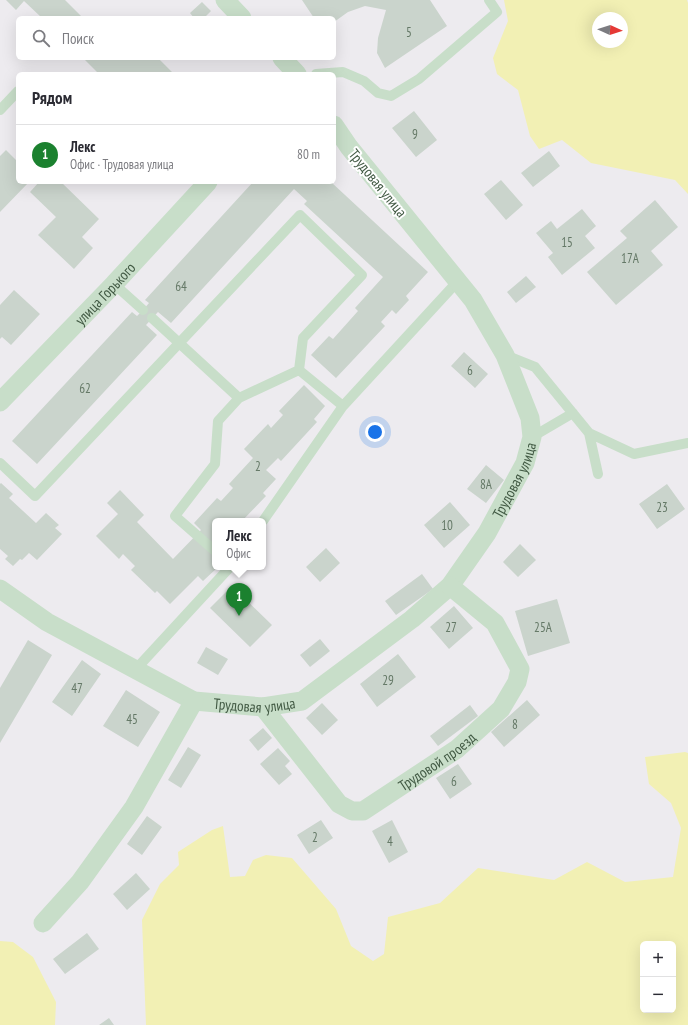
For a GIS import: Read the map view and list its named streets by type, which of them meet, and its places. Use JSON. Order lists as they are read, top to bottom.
{
  "streets": {
    "street": ["Трудовая улица", "улица Горького", "Трудовой проезд"]
  },
  "crossings": [
    ["Трудовая улица", "Трудовой проезд"]
  ],
  "house_numbers": [
    "5",
    "9",
    "15",
    "17А",
    "64",
    "6",
    "62",
    "2",
    "8А",
    "23",
    "10",
    "27",
    "25А",
    "29",
    "47",
    "45",
    "8",
    "6",
    "2",
    "4"
  ],
  "north": "right",
  "page": {
    "search": "Поиск",
    "heading": "Рядом",
    "list": [
      {
        "mark": "1",
        "name": "Лекс",
        "note": "Офис · Трудовая улица",
        "value": "80 m"
      }
    ],
    "popup": ["Лекс", "Офис"],
    "pins": "1",
    "map_buttons": ["+", "−"]
  }
}
